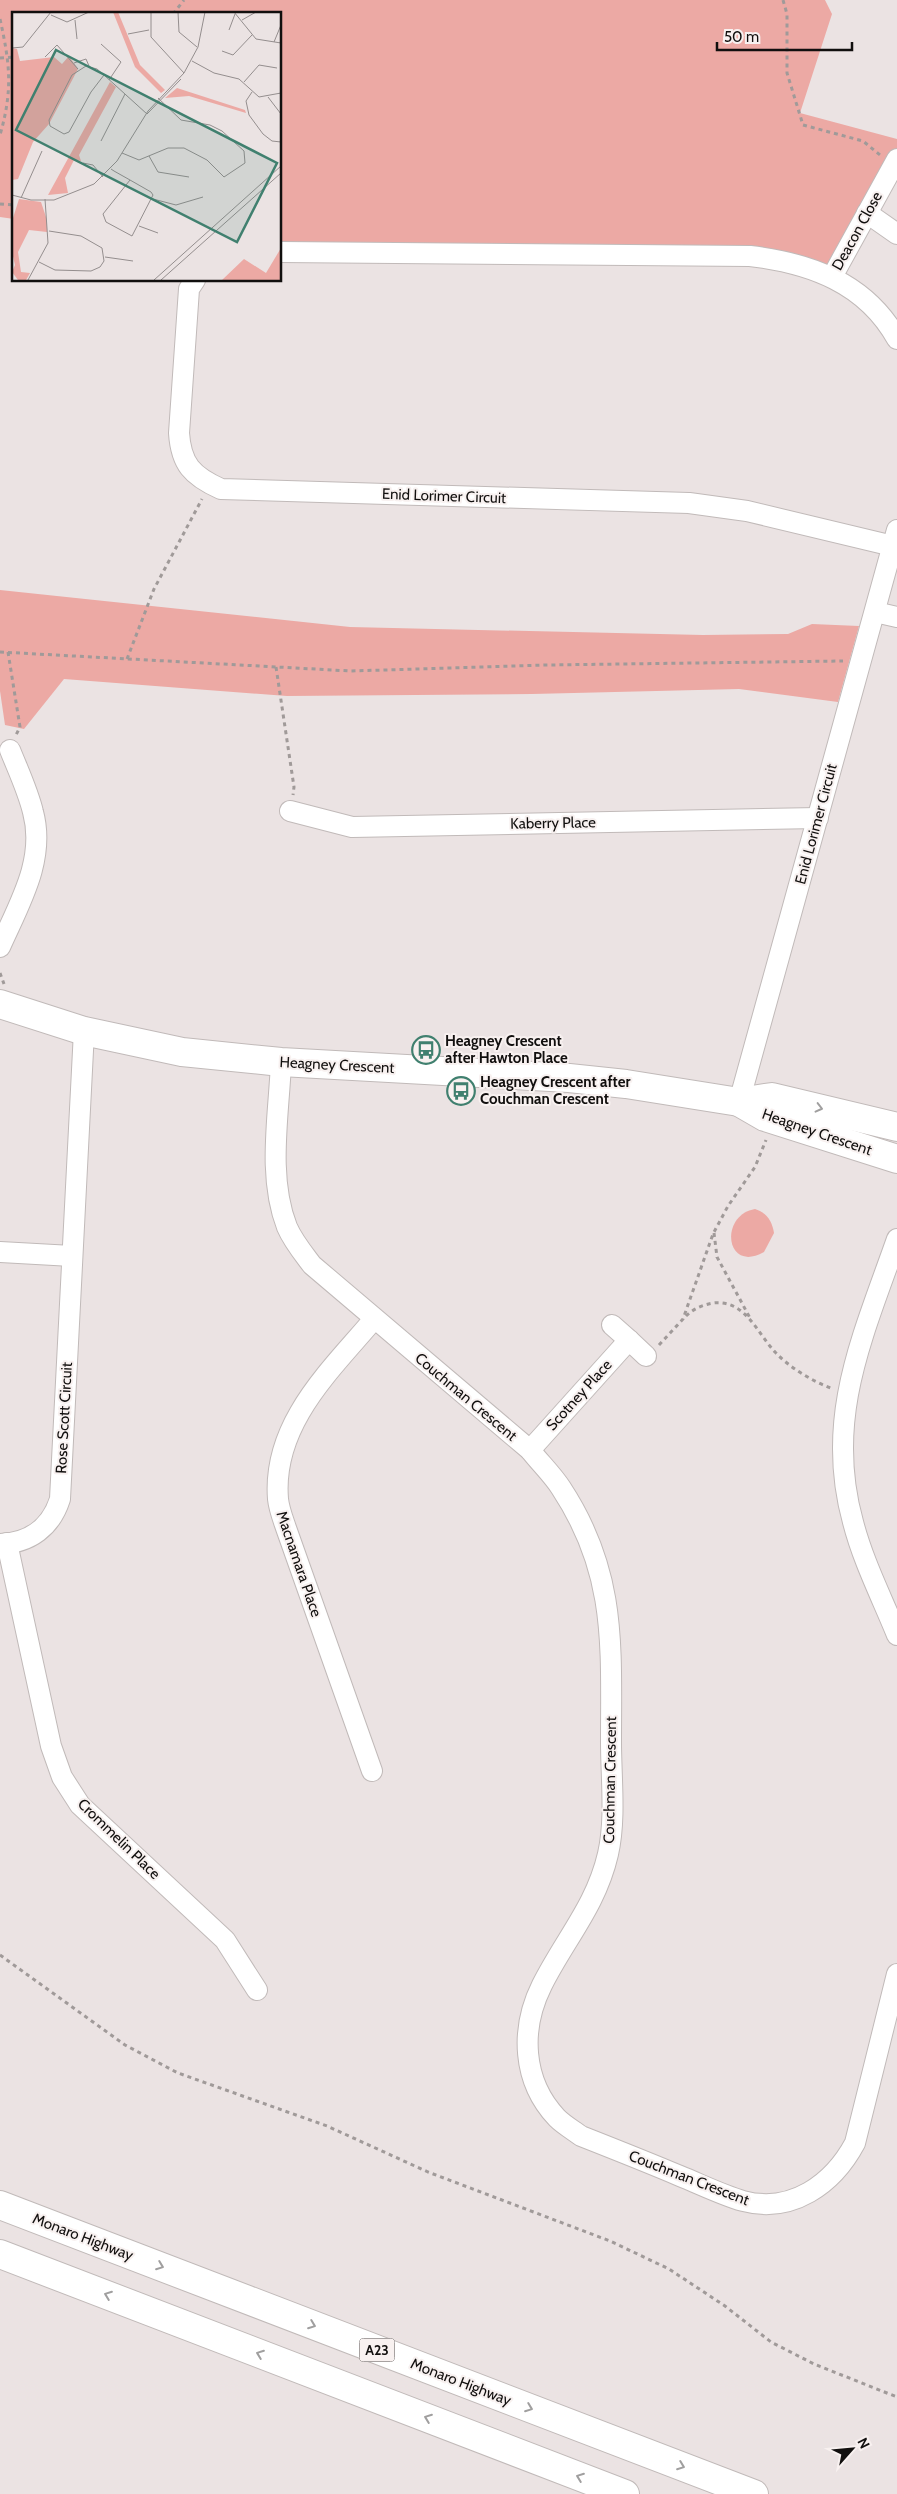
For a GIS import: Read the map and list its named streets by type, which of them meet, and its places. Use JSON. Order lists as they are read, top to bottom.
{
  "streets": {
    "main road": ["Heagney Crescent", "Monaro Highway", "A23"],
    "street": [
      "Deacon Close",
      "Enid Lorimer Circuit",
      "Kaberry Place",
      "Scotney Place",
      "Couchman Crescent",
      "Rose Scott Circuit",
      "Macnamara Place",
      "Crommelin Place"
    ]
  },
  "crossings": [
    ["Enid Lorimer Circuit", "Kaberry Place"],
    ["Enid Lorimer Circuit", "Heagney Crescent"],
    ["Heagney Crescent", "Couchman Crescent"],
    ["Heagney Crescent", "Rose Scott Circuit"],
    ["Scotney Place", "Couchman Crescent"],
    ["Couchman Crescent", "Macnamara Place"],
    ["Rose Scott Circuit", "Crommelin Place"]
  ],
  "places": {
    "bus stop": ["Heagney Crescent after Hawton Place", "Heagney Crescent after Couchman Crescent"]
  },
  "scale_bar": "50 m",
  "north": "top right"
}
